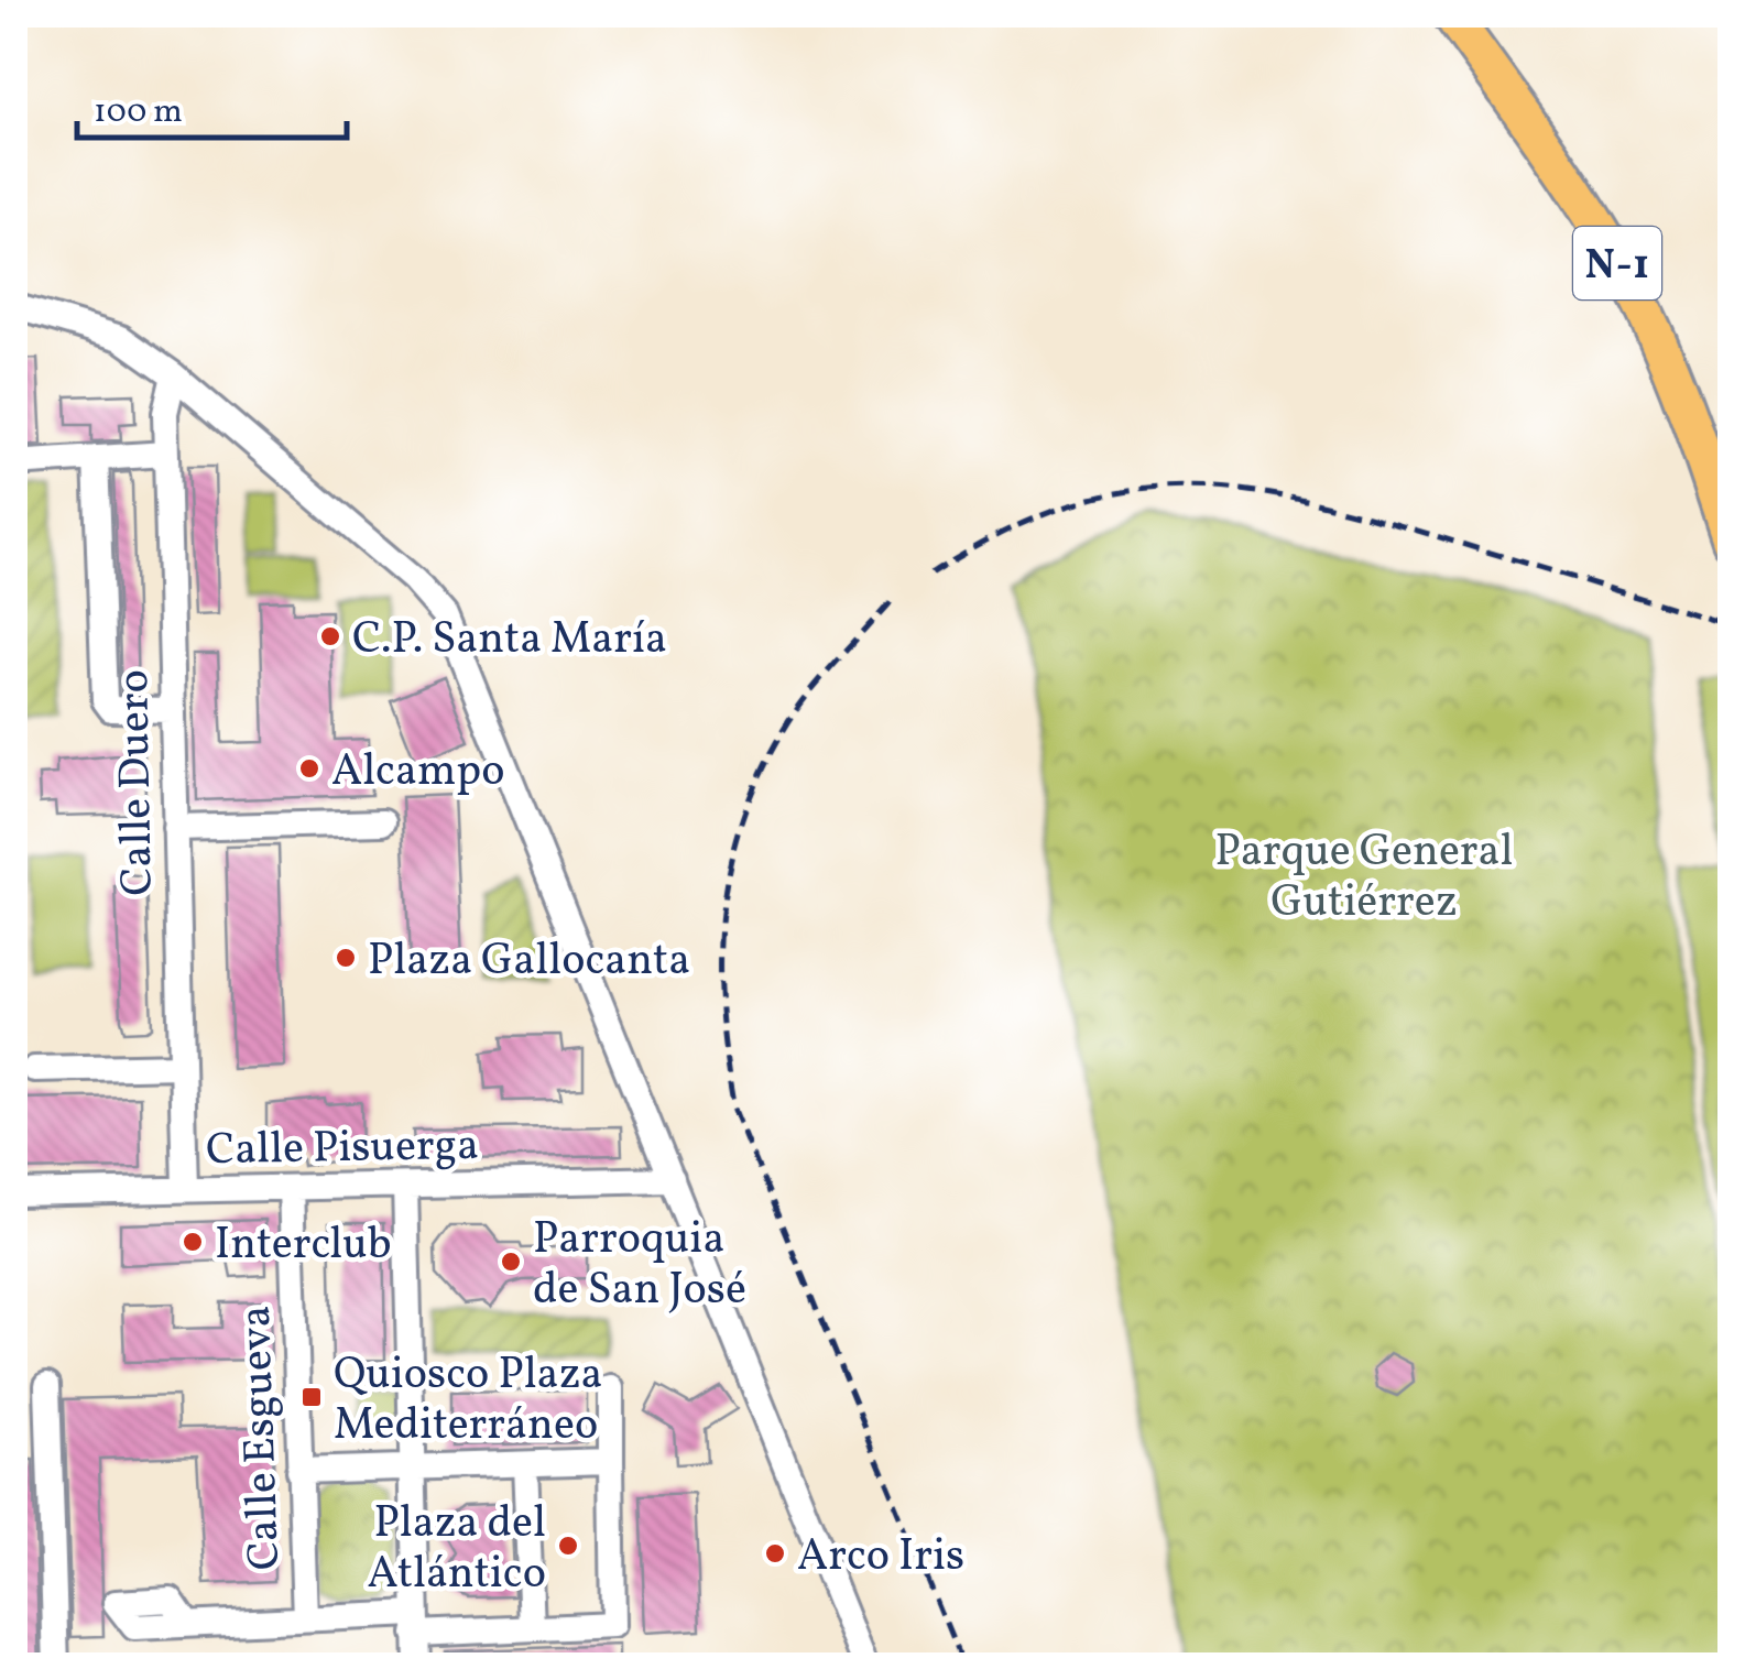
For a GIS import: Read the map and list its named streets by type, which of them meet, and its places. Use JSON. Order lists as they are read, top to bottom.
{
  "streets": {
    "highway": ["N-1"],
    "street": ["Calle Duero", "Calle Pisuerga", "Calle Esgueva"]
  },
  "crossings": [
    ["Calle Duero", "Calle Pisuerga"],
    ["Calle Pisuerga", "Calle Esgueva"]
  ],
  "parks": ["Parque General Gutiérrez"],
  "places": {
    "other": [
      "C.P. Santa María",
      "Alcampo",
      "Plaza Gallocanta",
      "Interclub",
      "Parroquia de San José",
      "Plaza del Atlántico",
      "Arco Iris"
    ],
    "transit": ["Quiosco Plaza Mediterráneo"]
  },
  "scale_bar": "100 m"
}
